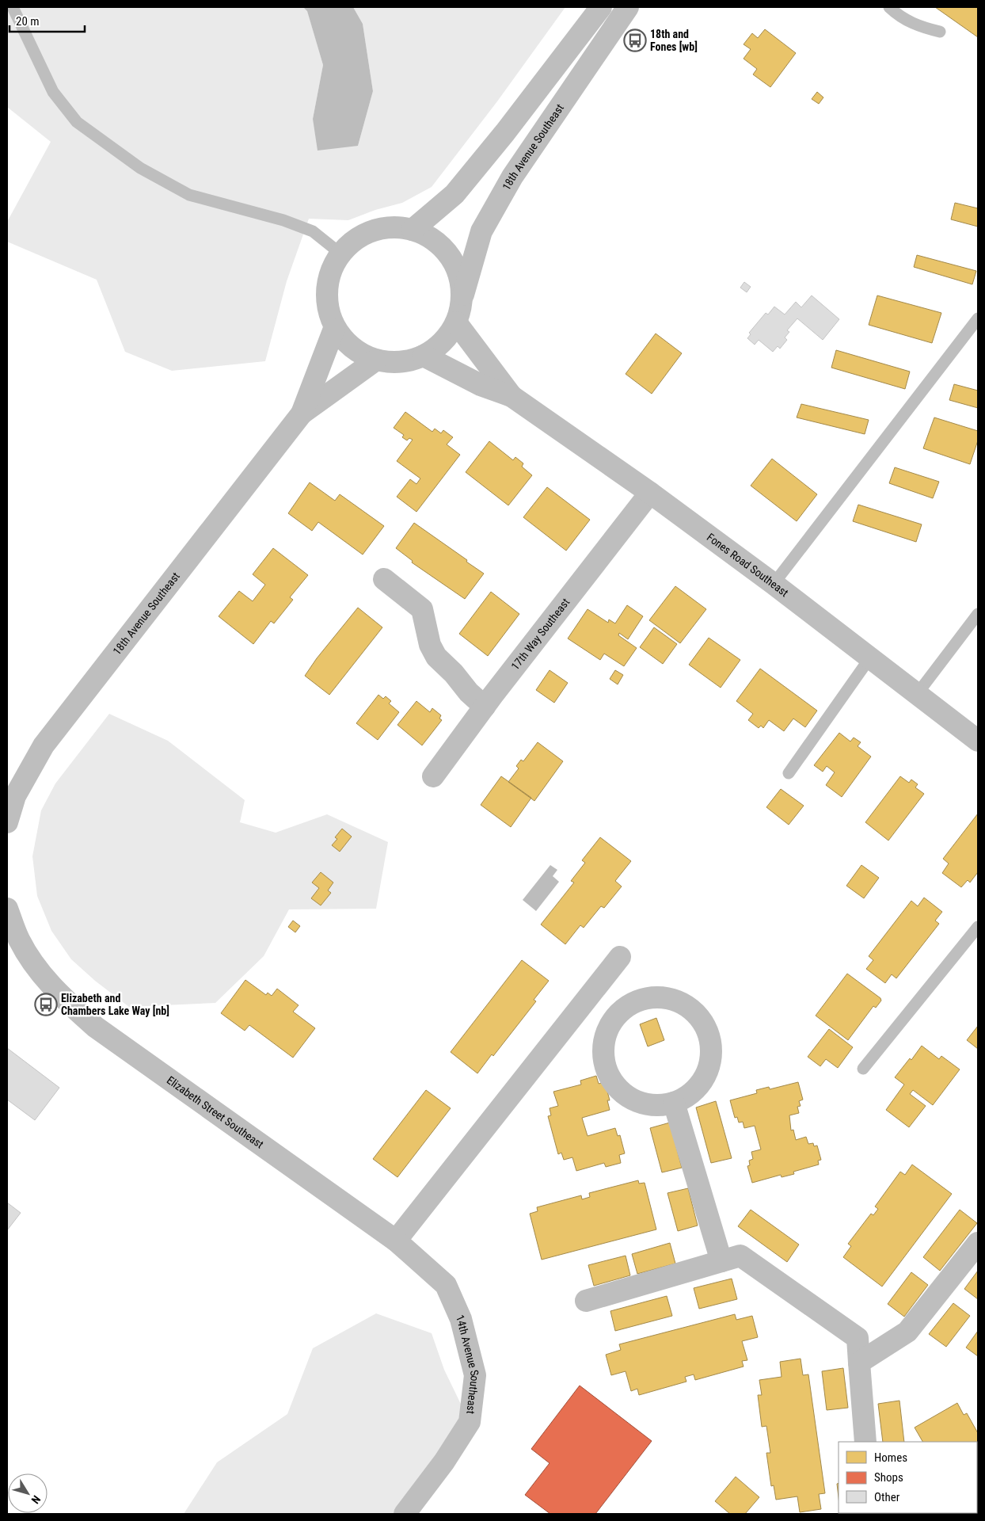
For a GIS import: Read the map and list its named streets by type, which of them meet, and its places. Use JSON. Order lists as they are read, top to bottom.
{
  "streets": {
    "street": [
      "18th Avenue Southeast",
      "Fones Road Southeast",
      "17th Way Southeast",
      "Elizabeth Street Southeast",
      "14th Avenue Southeast"
    ]
  },
  "crossings": [
    ["18th Avenue Southeast", "Fones Road Southeast"],
    ["Fones Road Southeast", "17th Way Southeast"],
    ["Elizabeth Street Southeast", "14th Avenue Southeast"]
  ],
  "places": {
    "bus stop": ["18th and Fones [wb]", "Elizabeth and Chambers Lake Way [nb]"]
  },
  "legend": ["Homes", "Shops", "Other"],
  "scale_bar": "20 m",
  "north": "bottom right"
}
